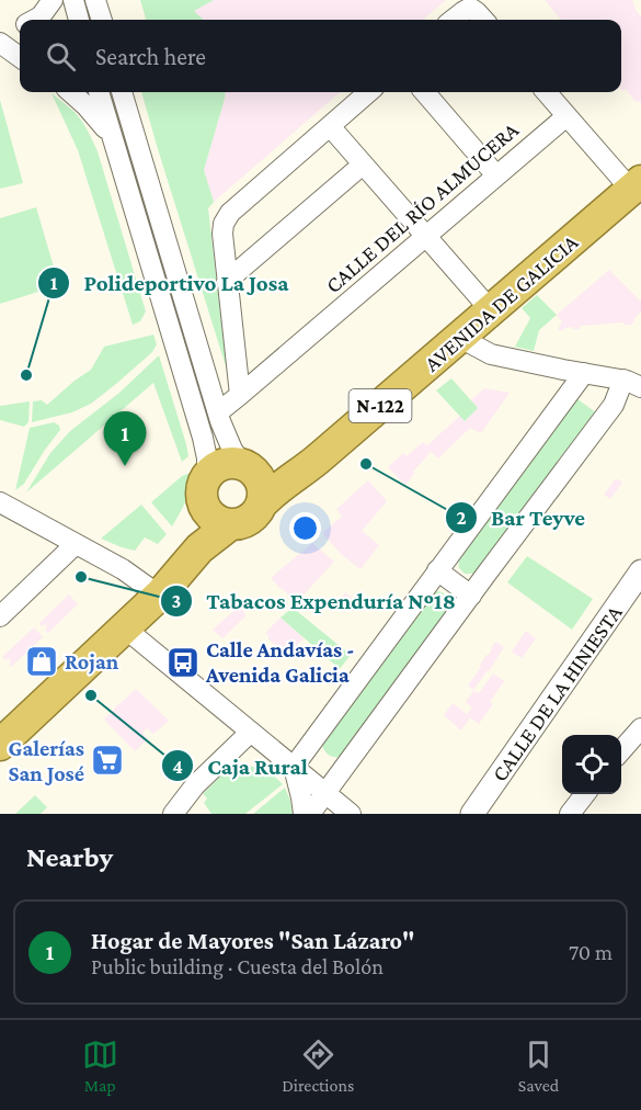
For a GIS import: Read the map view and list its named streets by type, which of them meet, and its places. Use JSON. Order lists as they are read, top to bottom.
{
  "streets": {
    "highway": ["AVENIDA DE GALICIA", "N-122"],
    "street": ["CALLE DEL RÍO ALMUCERA", "CALLE DE LA HINIESTA"]
  },
  "crossings": [
    ["AVENIDA DE GALICIA", "N-122"]
  ],
  "places": {
    "other": [
      "Polideportivo La Josa",
      "Bar Teyve",
      "Tabacos Expenduría Nº18",
      "Caja Rural"
    ],
    "shop": ["Rojan"],
    "bus stop": ["Calle Andavías - Avenida Galicia"],
    "supermarket": ["Galerías San José"]
  },
  "page": {
    "search": "Search here",
    "pins": "1",
    "heading": "Nearby",
    "list": [
      {
        "mark": "1",
        "name": "Hogar de Mayores \"San Lázaro\"",
        "note": "Public building · Cuesta del Bolón",
        "value": "70 m"
      }
    ],
    "nav": ["Map", "Directions", "Saved"]
  }
}
